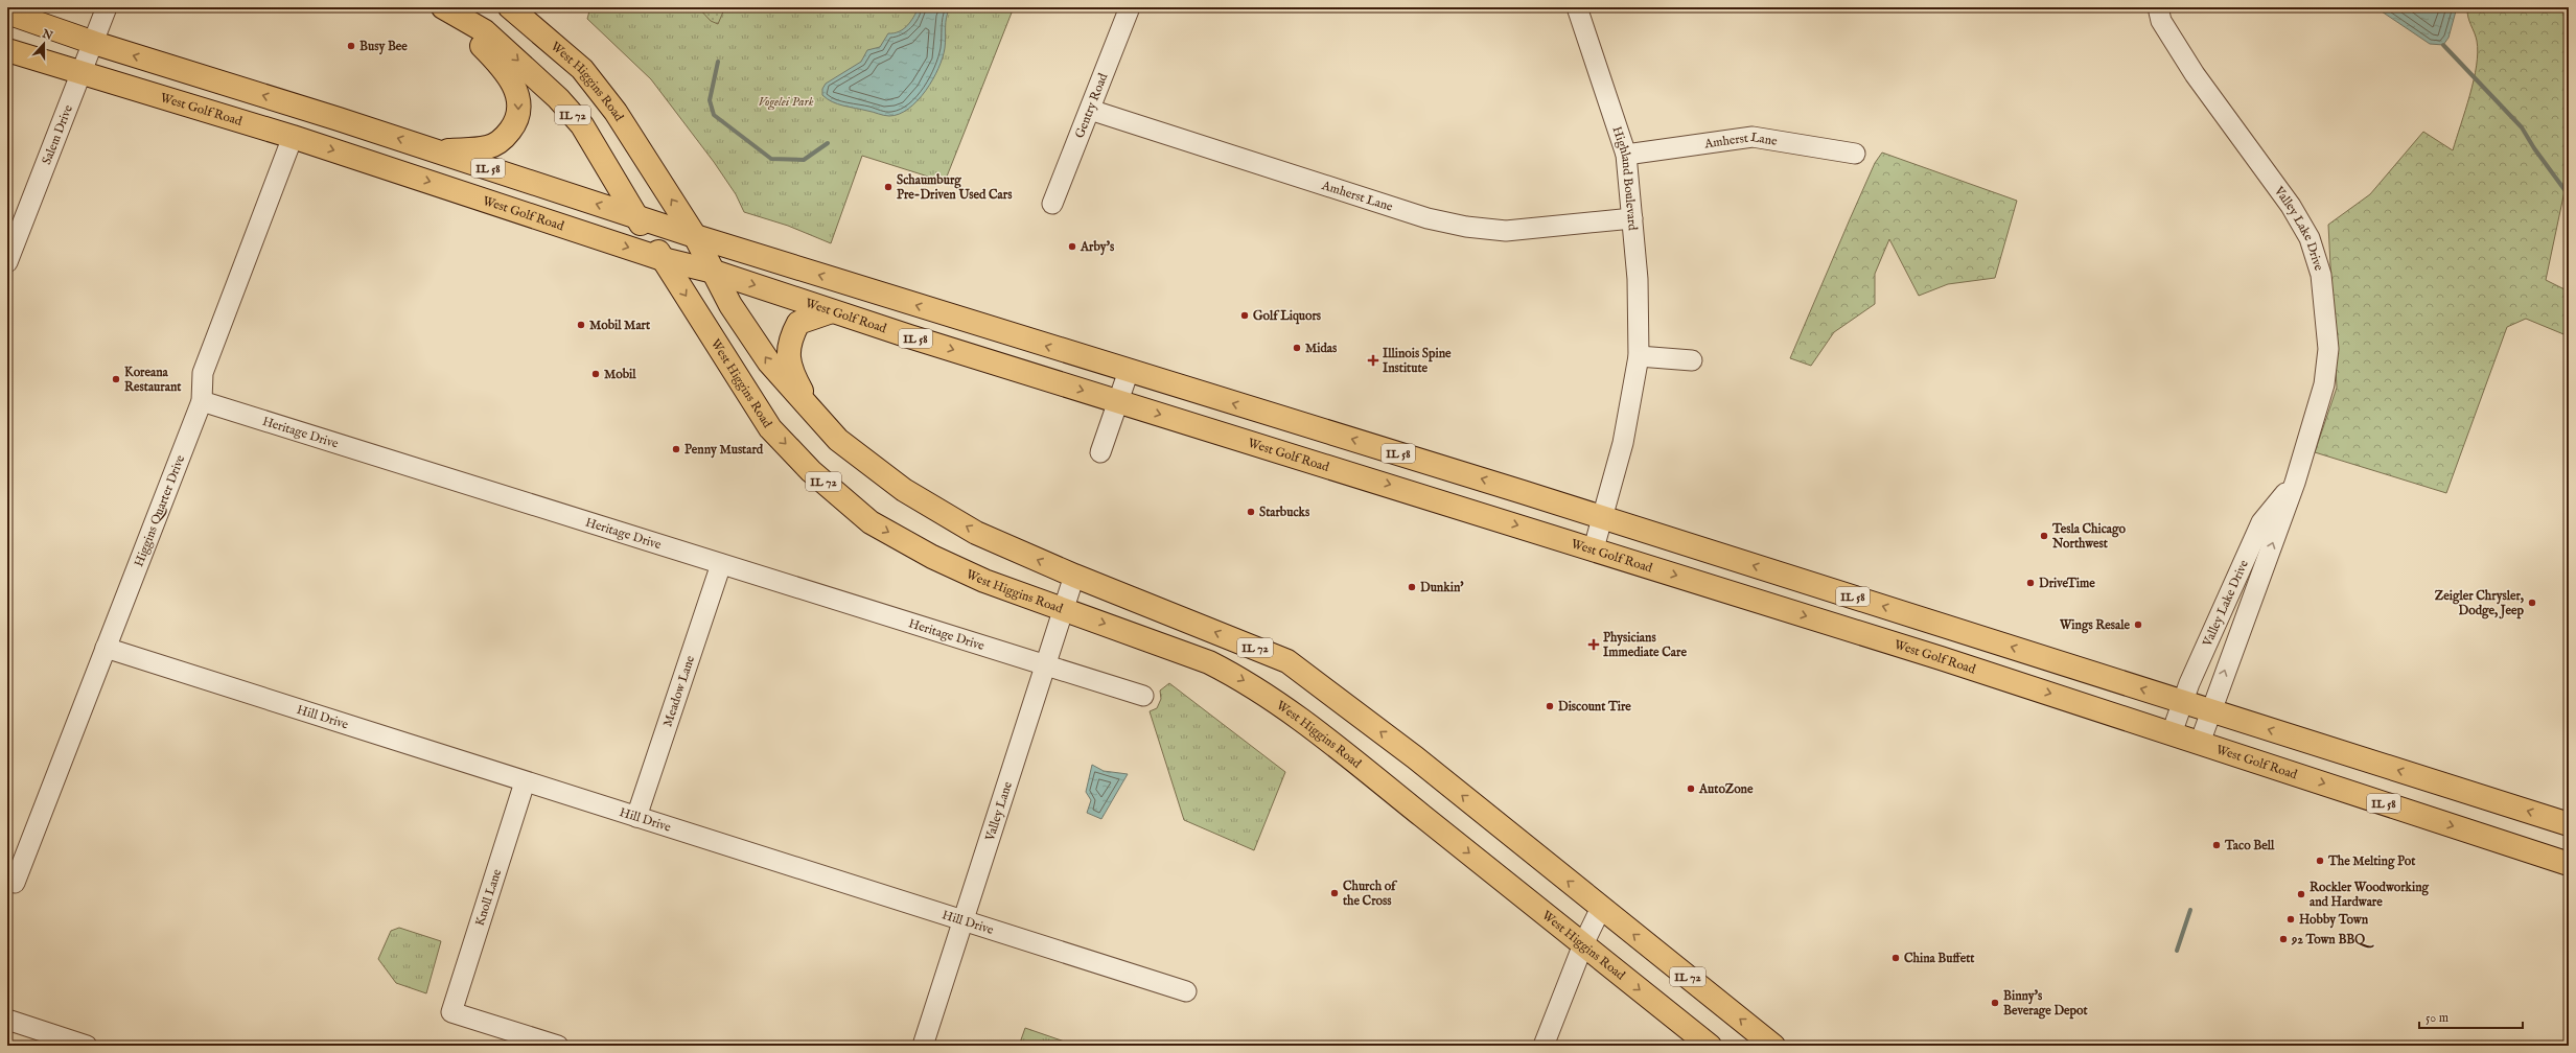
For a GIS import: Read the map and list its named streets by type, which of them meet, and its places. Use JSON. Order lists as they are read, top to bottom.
{
  "streets": {
    "main road": [
      "West Higgins Road",
      "West Golf Road",
      "IL 72",
      "IL 58"
    ],
    "street": [
      "Gentry Road",
      "Salem Drive",
      "Amherst Lane",
      "Highland Boulevard",
      "Valley Lake Drive",
      "Heritage Drive",
      "Higgins Quarter Drive",
      "Meadow Lane",
      "Hill Drive",
      "Valley Lane",
      "Knoll Lane"
    ]
  },
  "crossings": [
    ["West Higgins Road", "West Golf Road"],
    ["West Higgins Road", "IL 58"],
    ["West Higgins Road", "Valley Lane"],
    ["Gentry Road", "Amherst Lane"],
    ["West Golf Road", "Salem Drive"],
    ["West Golf Road", "Highland Boulevard"],
    ["West Golf Road", "Valley Lake Drive"],
    ["West Golf Road", "Higgins Quarter Drive"],
    ["Salem Drive", "IL 58"],
    ["Amherst Lane", "Highland Boulevard"],
    ["IL 58", "Highland Boulevard"],
    ["IL 58", "Valley Lake Drive"],
    ["Heritage Drive", "Higgins Quarter Drive"],
    ["Heritage Drive", "Meadow Lane"],
    ["Heritage Drive", "Valley Lane"],
    ["Higgins Quarter Drive", "Hill Drive"],
    ["Meadow Lane", "Hill Drive"],
    ["Hill Drive", "Valley Lane"],
    ["Hill Drive", "Knoll Lane"]
  ],
  "parks": ["Vogelei Park"],
  "places": {
    "other": [
      "Busy Bee",
      "Schaumburg Pre-Driven Used Cars",
      "Arby's",
      "Golf Liquors",
      "Mobil Mart",
      "Midas",
      "Mobil",
      "Koreana Restaurant",
      "Penny Mustard",
      "Starbucks",
      "Tesla Chicago Northwest",
      "DriveTime",
      "Dunkin'",
      "Zeigler Chrysler, Dodge, Jeep",
      "Wings Resale",
      "Discount Tire",
      "AutoZone",
      "Taco Bell",
      "The Melting Pot",
      "Church of the Cross",
      "Rockler Woodworking and Hardware",
      "Hobby Town",
      "92 Town BBQ",
      "China Buffett",
      "Binny's Beverage Depot"
    ],
    "health": ["Illinois Spine Institute", "Physicians Immediate Care"]
  },
  "scale_bar": "50 m",
  "north": "top"
}
